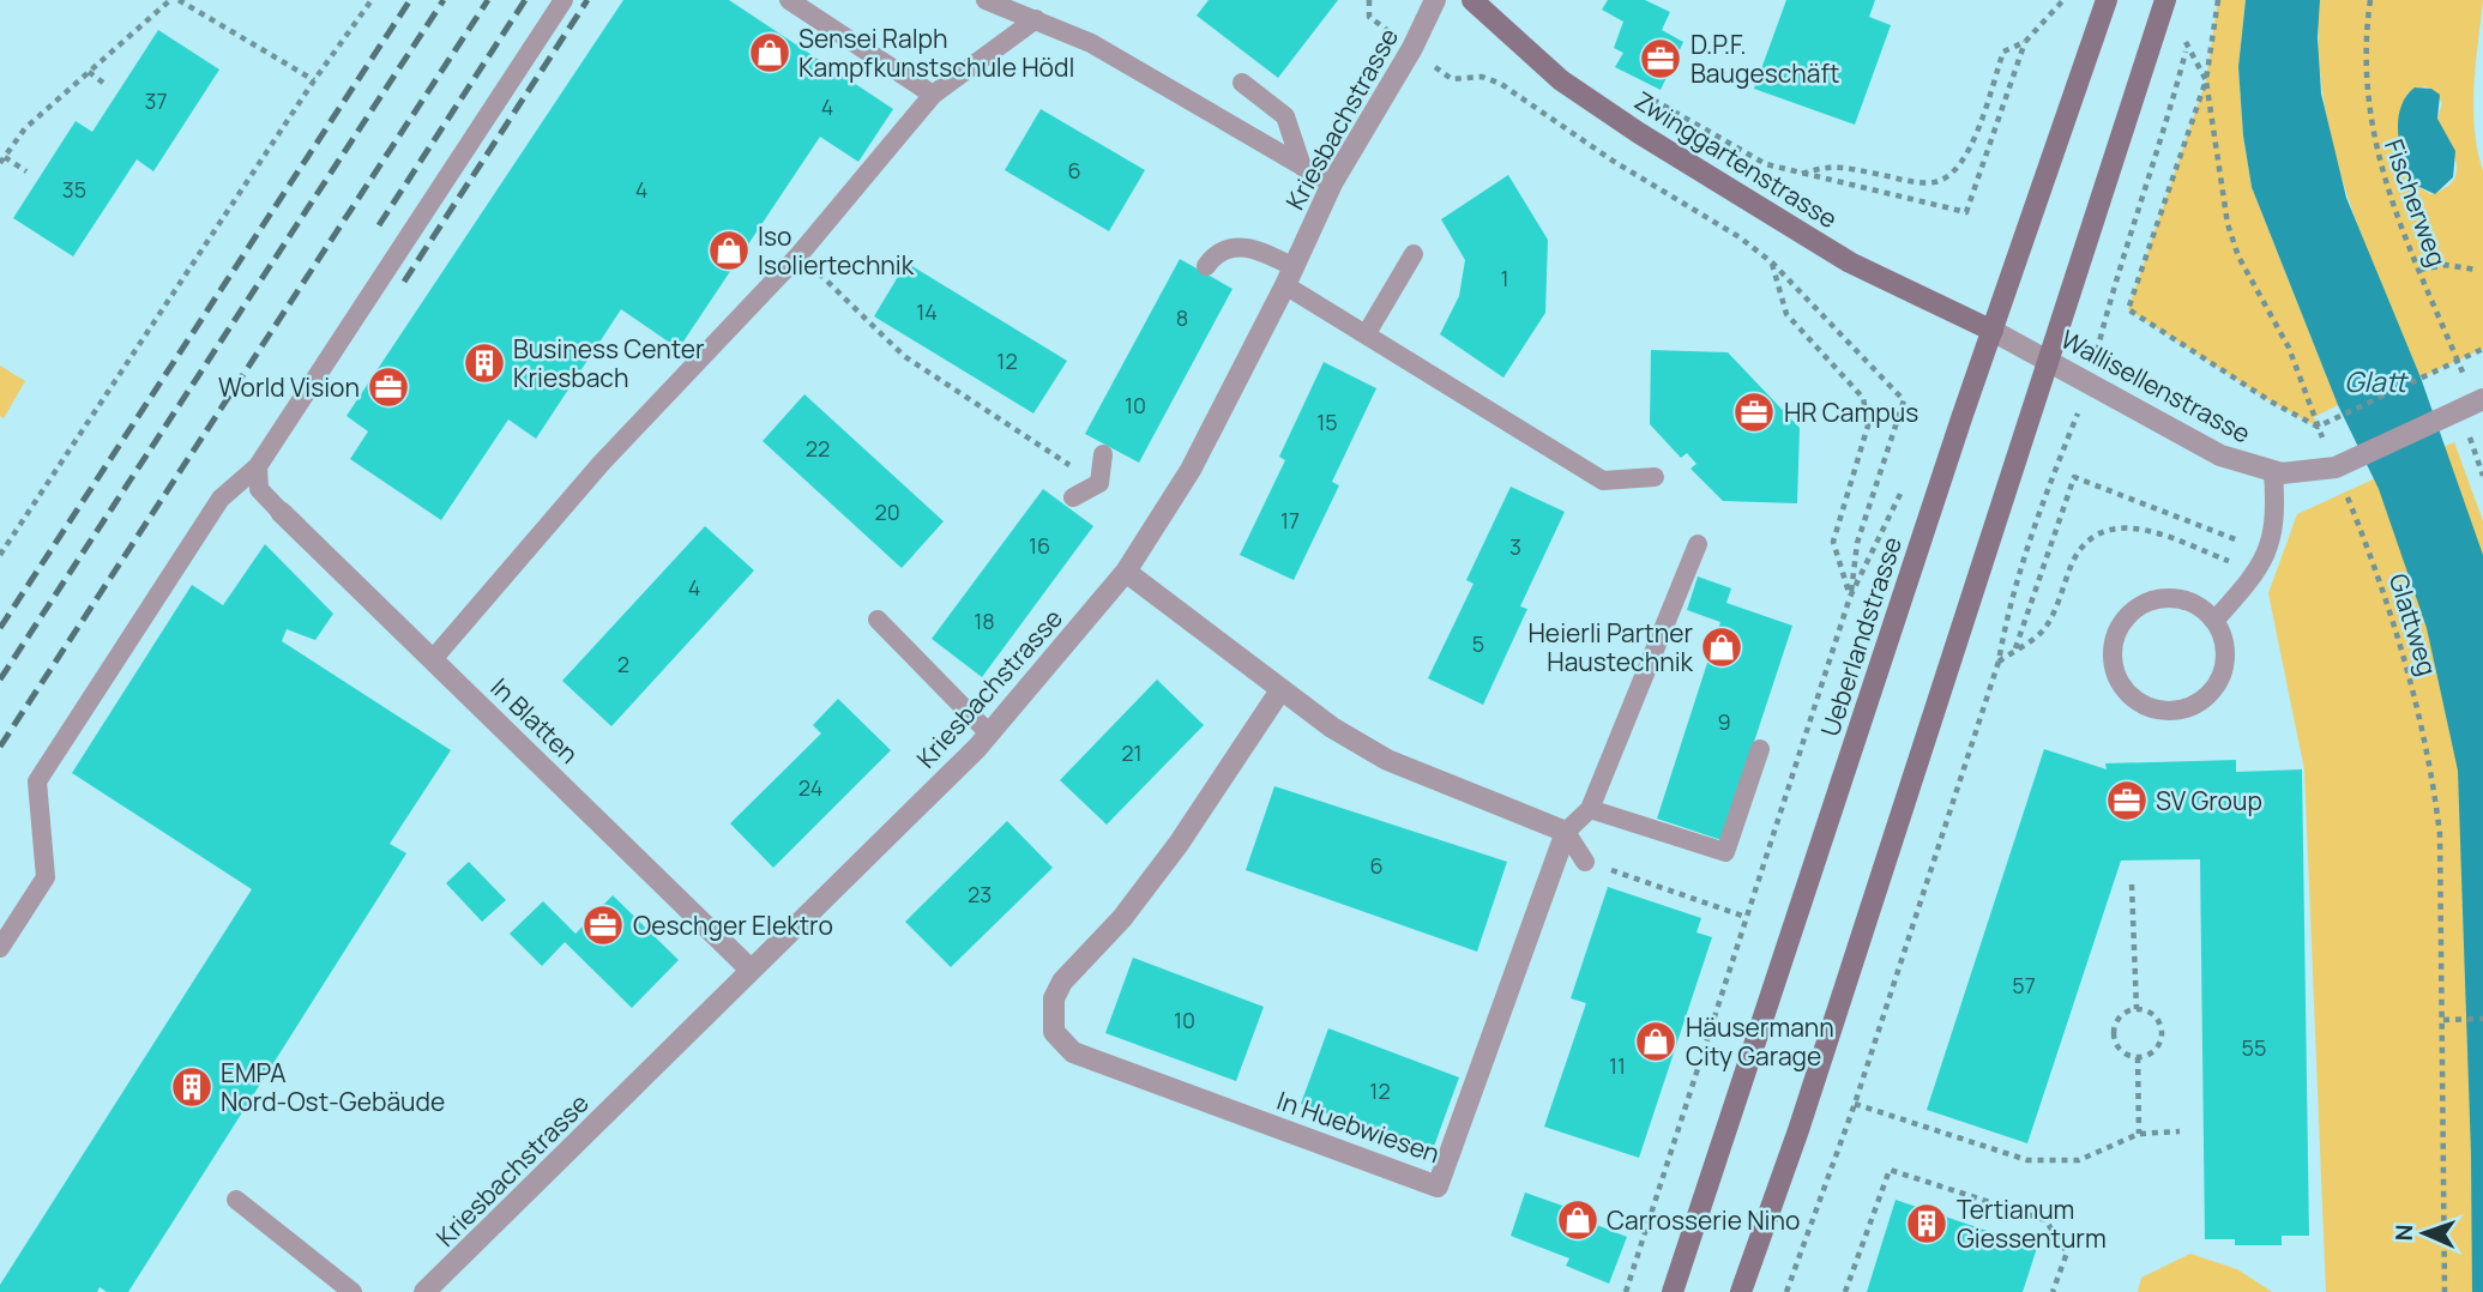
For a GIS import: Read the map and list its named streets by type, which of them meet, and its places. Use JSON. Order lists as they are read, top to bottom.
{
  "streets": {
    "main road": ["Zwinggartenstrasse", "Ueberlandstrasse"],
    "street": [
      "Kriesbachstrasse",
      "Wallisellenstrasse",
      "In Blatten",
      "In Huebwiesen"
    ],
    "path": ["Fischerweg", "Glattweg"]
  },
  "crossings": [
    ["Kriesbachstrasse", "In Blatten"],
    ["Zwinggartenstrasse", "Wallisellenstrasse"],
    ["Zwinggartenstrasse", "Ueberlandstrasse"],
    ["Wallisellenstrasse", "Glattweg"],
    ["Wallisellenstrasse", "Ueberlandstrasse"]
  ],
  "water": ["Glatt"],
  "places": {
    "shop": [
      "Sensei Ralph Kampfkunstschule Hödl",
      "Iso Isoliertechnik",
      "Heierli Partner Haustechnik",
      "Häusermann City Garage",
      "Carrosserie Nino"
    ],
    "office": [
      "D.P.F. Baugeschäft",
      "World Vision",
      "HR Campus",
      "SV Group",
      "Oeschger Elektro"
    ],
    "building": ["Business Center Kriesbach", "EMPA Nord-Ost-Gebäude", "Tertianum Giessenturm"]
  },
  "house_numbers": [
    "37",
    "4",
    "6",
    "35",
    "4",
    "1",
    "14",
    "8",
    "12",
    "10",
    "15",
    "22",
    "20",
    "17",
    "16",
    "3",
    "4",
    "18",
    "5",
    "2",
    "9",
    "21",
    "24",
    "6",
    "23",
    "57",
    "10",
    "55",
    "11",
    "12"
  ],
  "north": "left"
}
